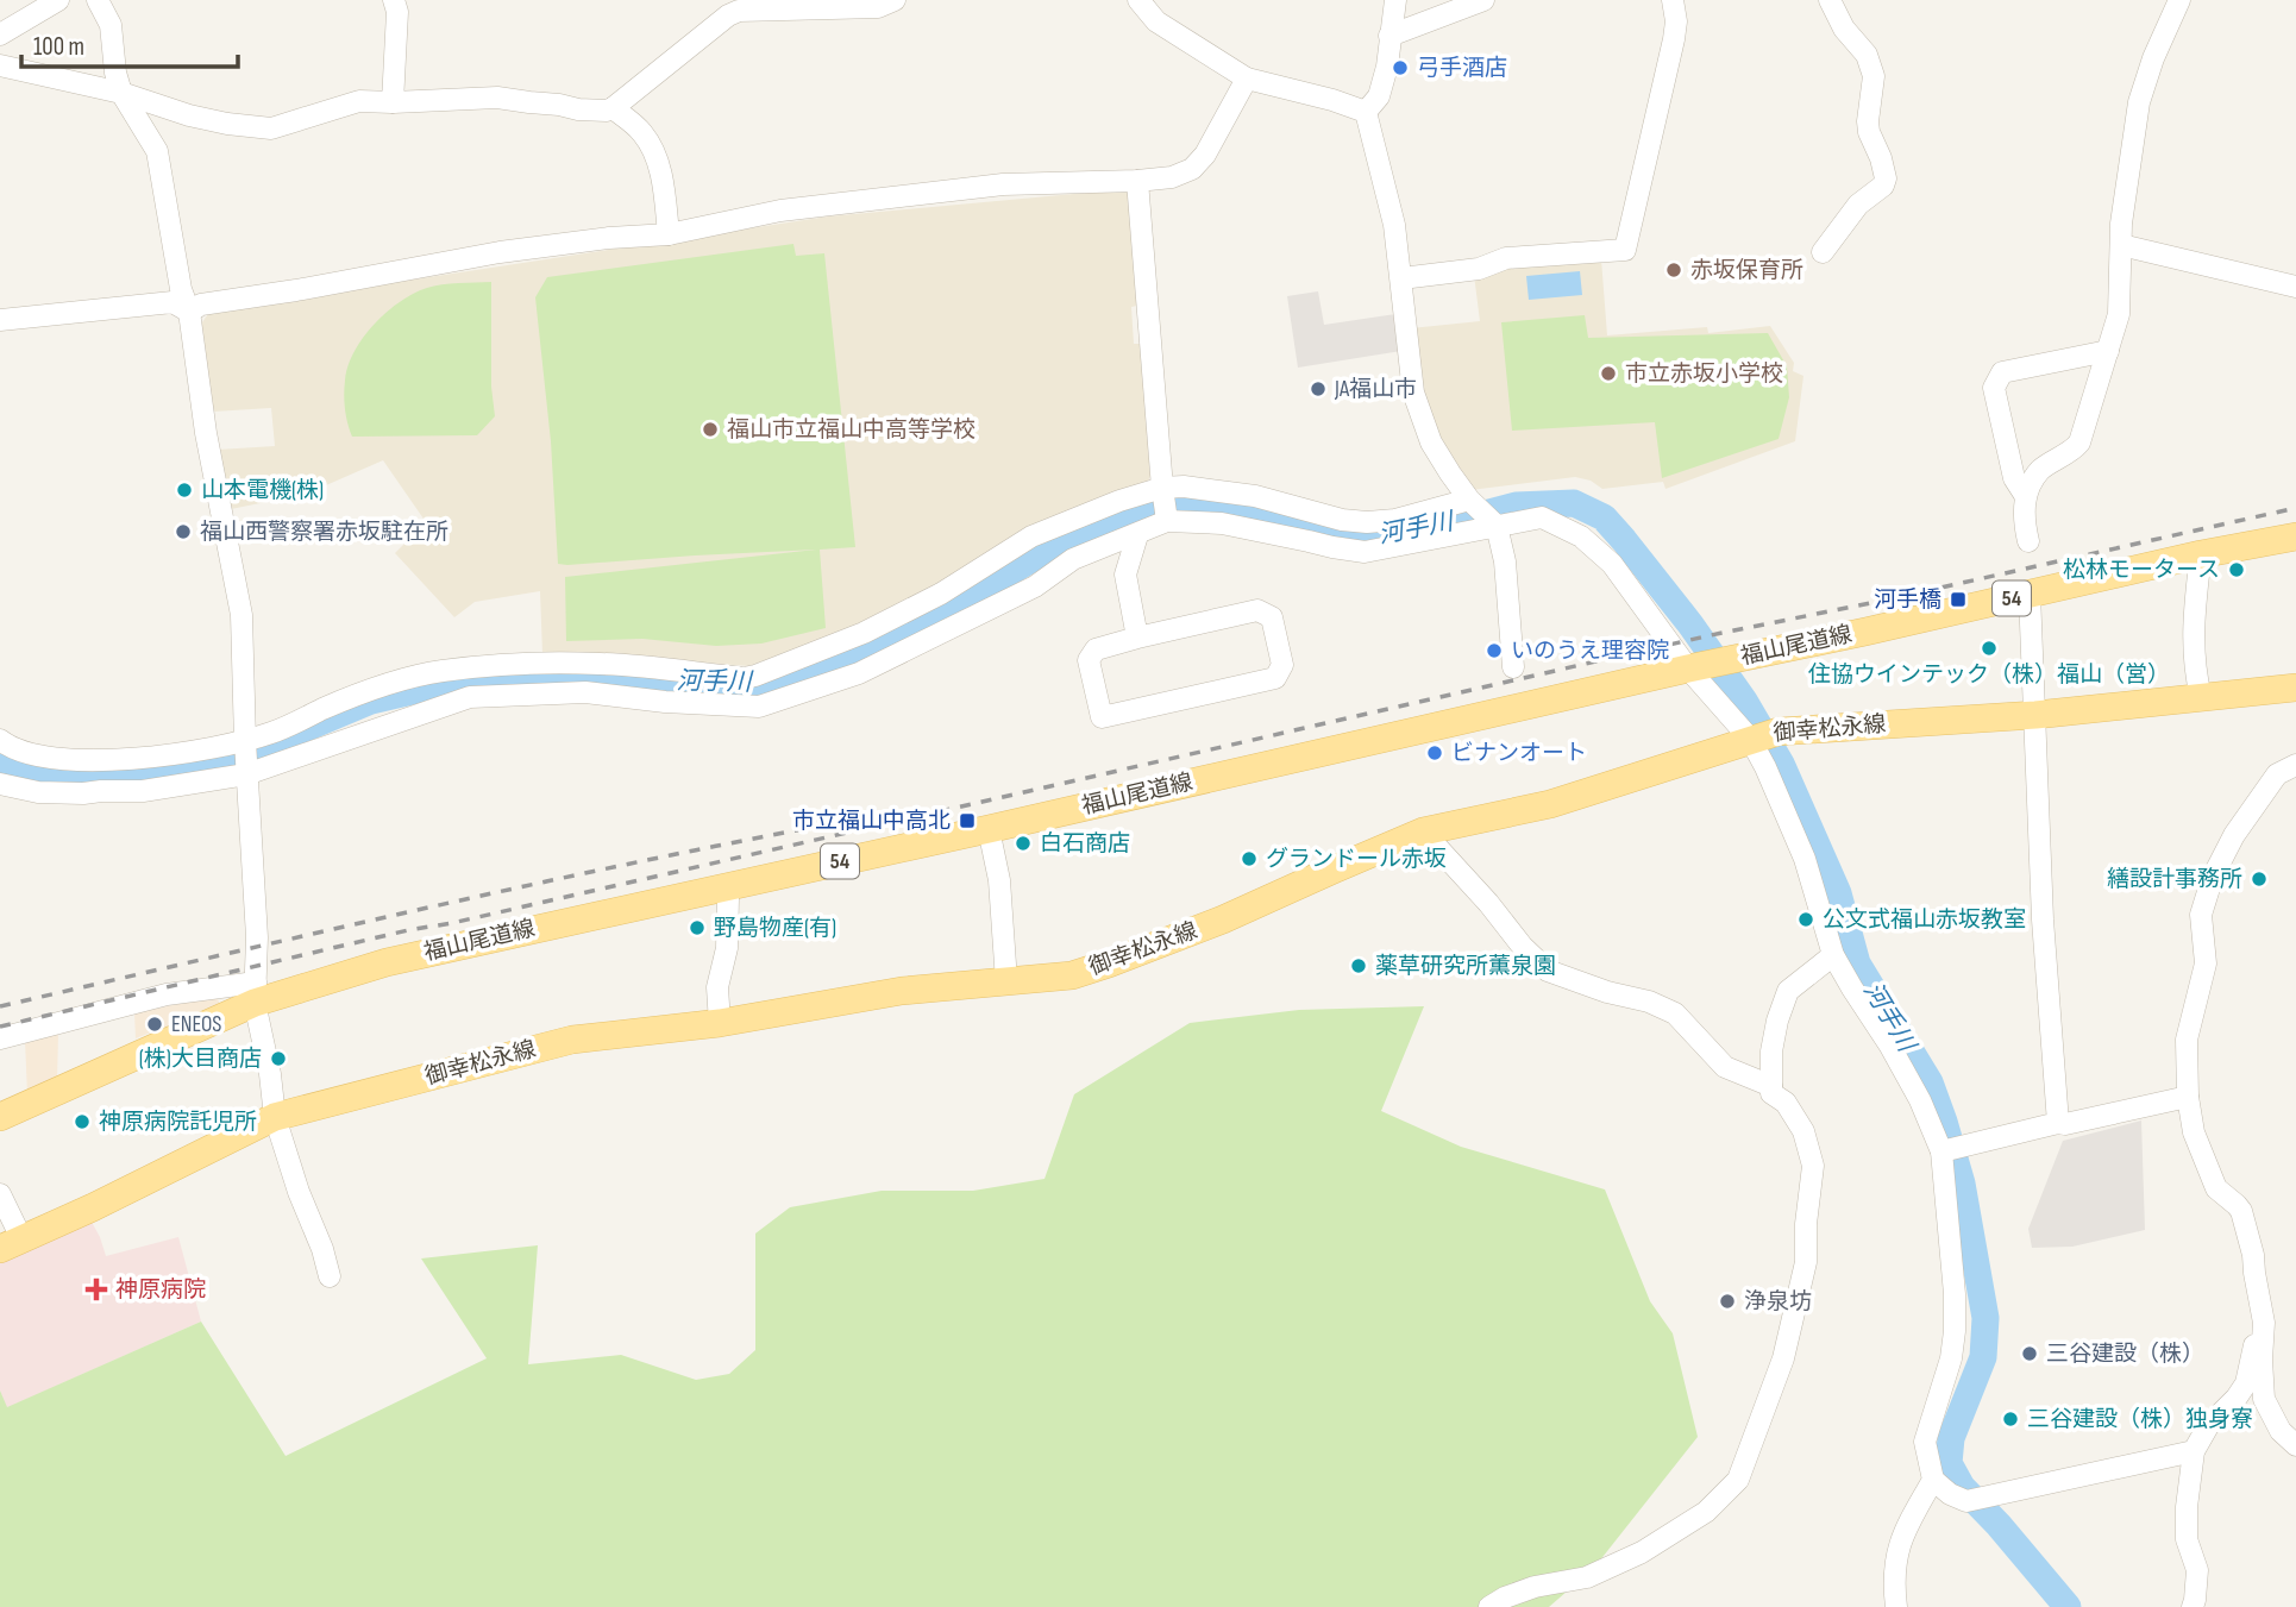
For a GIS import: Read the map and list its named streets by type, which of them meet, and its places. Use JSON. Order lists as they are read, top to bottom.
{
  "streets": {
    "main road": ["54", "福山尾道線", "御幸松永線"]
  },
  "water": ["河手川"],
  "places": {
    "other": [
      "弓手酒店",
      "赤坂保育所",
      "市立赤坂小学校",
      "JA福山市",
      "福山市立福山中高等学校",
      "山本電機(株)",
      "福山西警察署赤坂駐在所",
      "松林モータース",
      "住協ウインテック（株）福山（営）",
      "いのうえ理容院",
      "ビナンオート",
      "白石商店",
      "グランドール赤坂",
      "繕設計事務所",
      "公文式福山赤坂教室",
      "野島物産(有)",
      "薬草研究所薫泉園",
      "ENEOS",
      "(株)大目商店",
      "神原病院託児所",
      "浄泉坊",
      "三谷建設（株）",
      "三谷建設（株）独身寮"
    ],
    "transit": ["河手橋", "市立福山中高北"],
    "health": ["神原病院"]
  },
  "scale_bar": "100 m"
}
